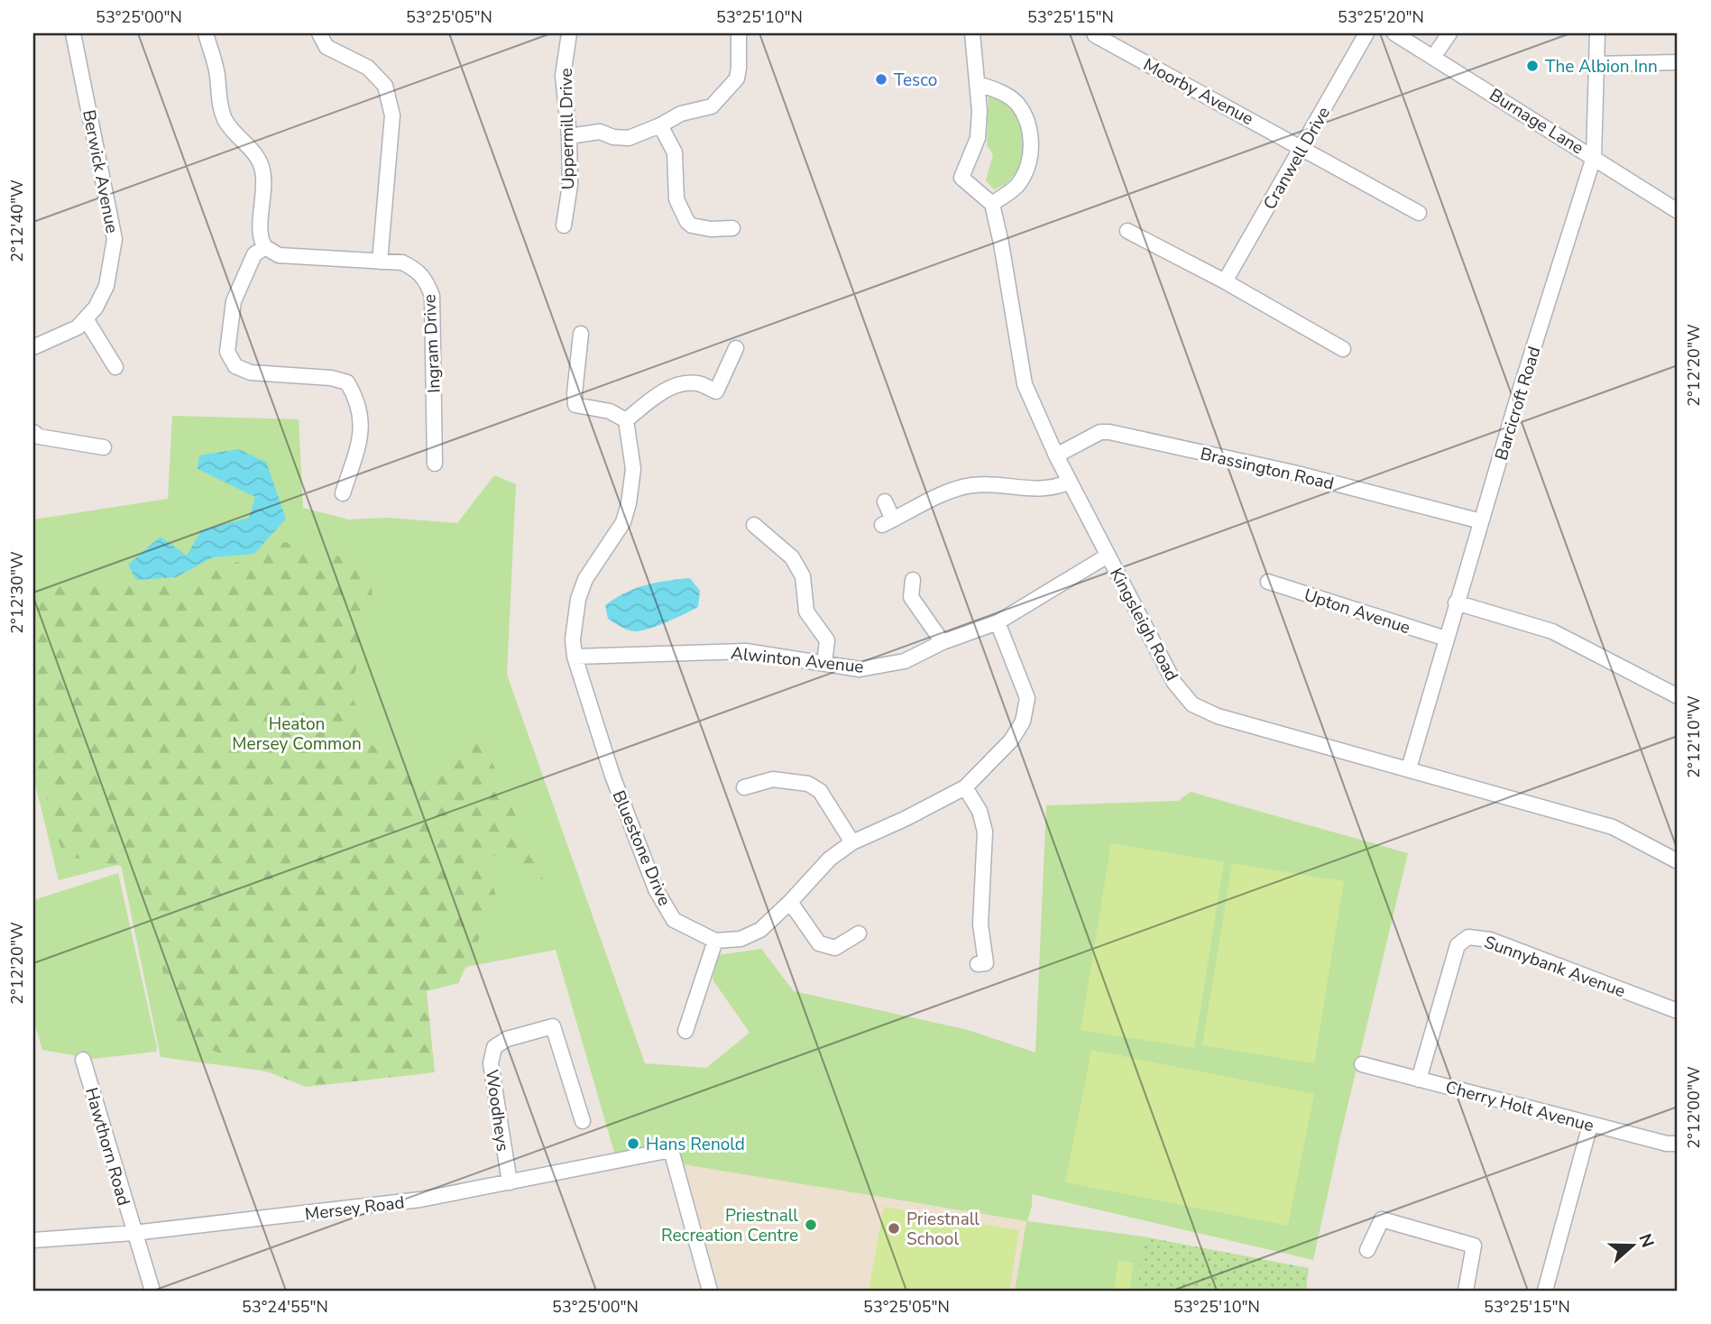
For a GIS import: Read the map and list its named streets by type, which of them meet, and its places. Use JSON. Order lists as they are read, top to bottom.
{
  "streets": {
    "street": [
      "Moorby Avenue",
      "Burnage Lane",
      "Uppermill Drive",
      "Cranwell Drive",
      "Berwick Avenue",
      "Ingram Drive",
      "Barcicroft Road",
      "Brassington Road",
      "Upton Avenue",
      "Kingsleigh Road",
      "Alwinton Avenue",
      "Bluestone Drive",
      "Sunnybank Avenue",
      "Cherry Holt Avenue",
      "Woodheys",
      "Hawthorn Road",
      "Mersey Road"
    ]
  },
  "crossings": [
    ["Moorby Avenue", "Cranwell Drive"],
    ["Burnage Lane", "Barcicroft Road"],
    ["Barcicroft Road", "Brassington Road"],
    ["Barcicroft Road", "Upton Avenue"],
    ["Barcicroft Road", "Kingsleigh Road"],
    ["Brassington Road", "Kingsleigh Road"],
    ["Kingsleigh Road", "Alwinton Avenue"],
    ["Alwinton Avenue", "Bluestone Drive"],
    ["Sunnybank Avenue", "Cherry Holt Avenue"],
    ["Woodheys", "Mersey Road"],
    ["Hawthorn Road", "Mersey Road"]
  ],
  "parks": ["Heaton Mersey Common"],
  "places": [
    "The Albion Inn",
    "Tesco",
    "Hans Renold",
    "Priestnall Recreation Centre",
    "Priestnall School"
  ],
  "north": "right",
  "coordinates": [
    "53°25'00\"N",
    "53°25'05\"N",
    "53°25'10\"N",
    "53°25'15\"N",
    "53°25'20\"N",
    "2°12'40\"W",
    "2°12'20\"W",
    "2°12'30\"W",
    "2°12'10\"W",
    "2°12'00\"W",
    "53°24'55\"N"
  ]
}
